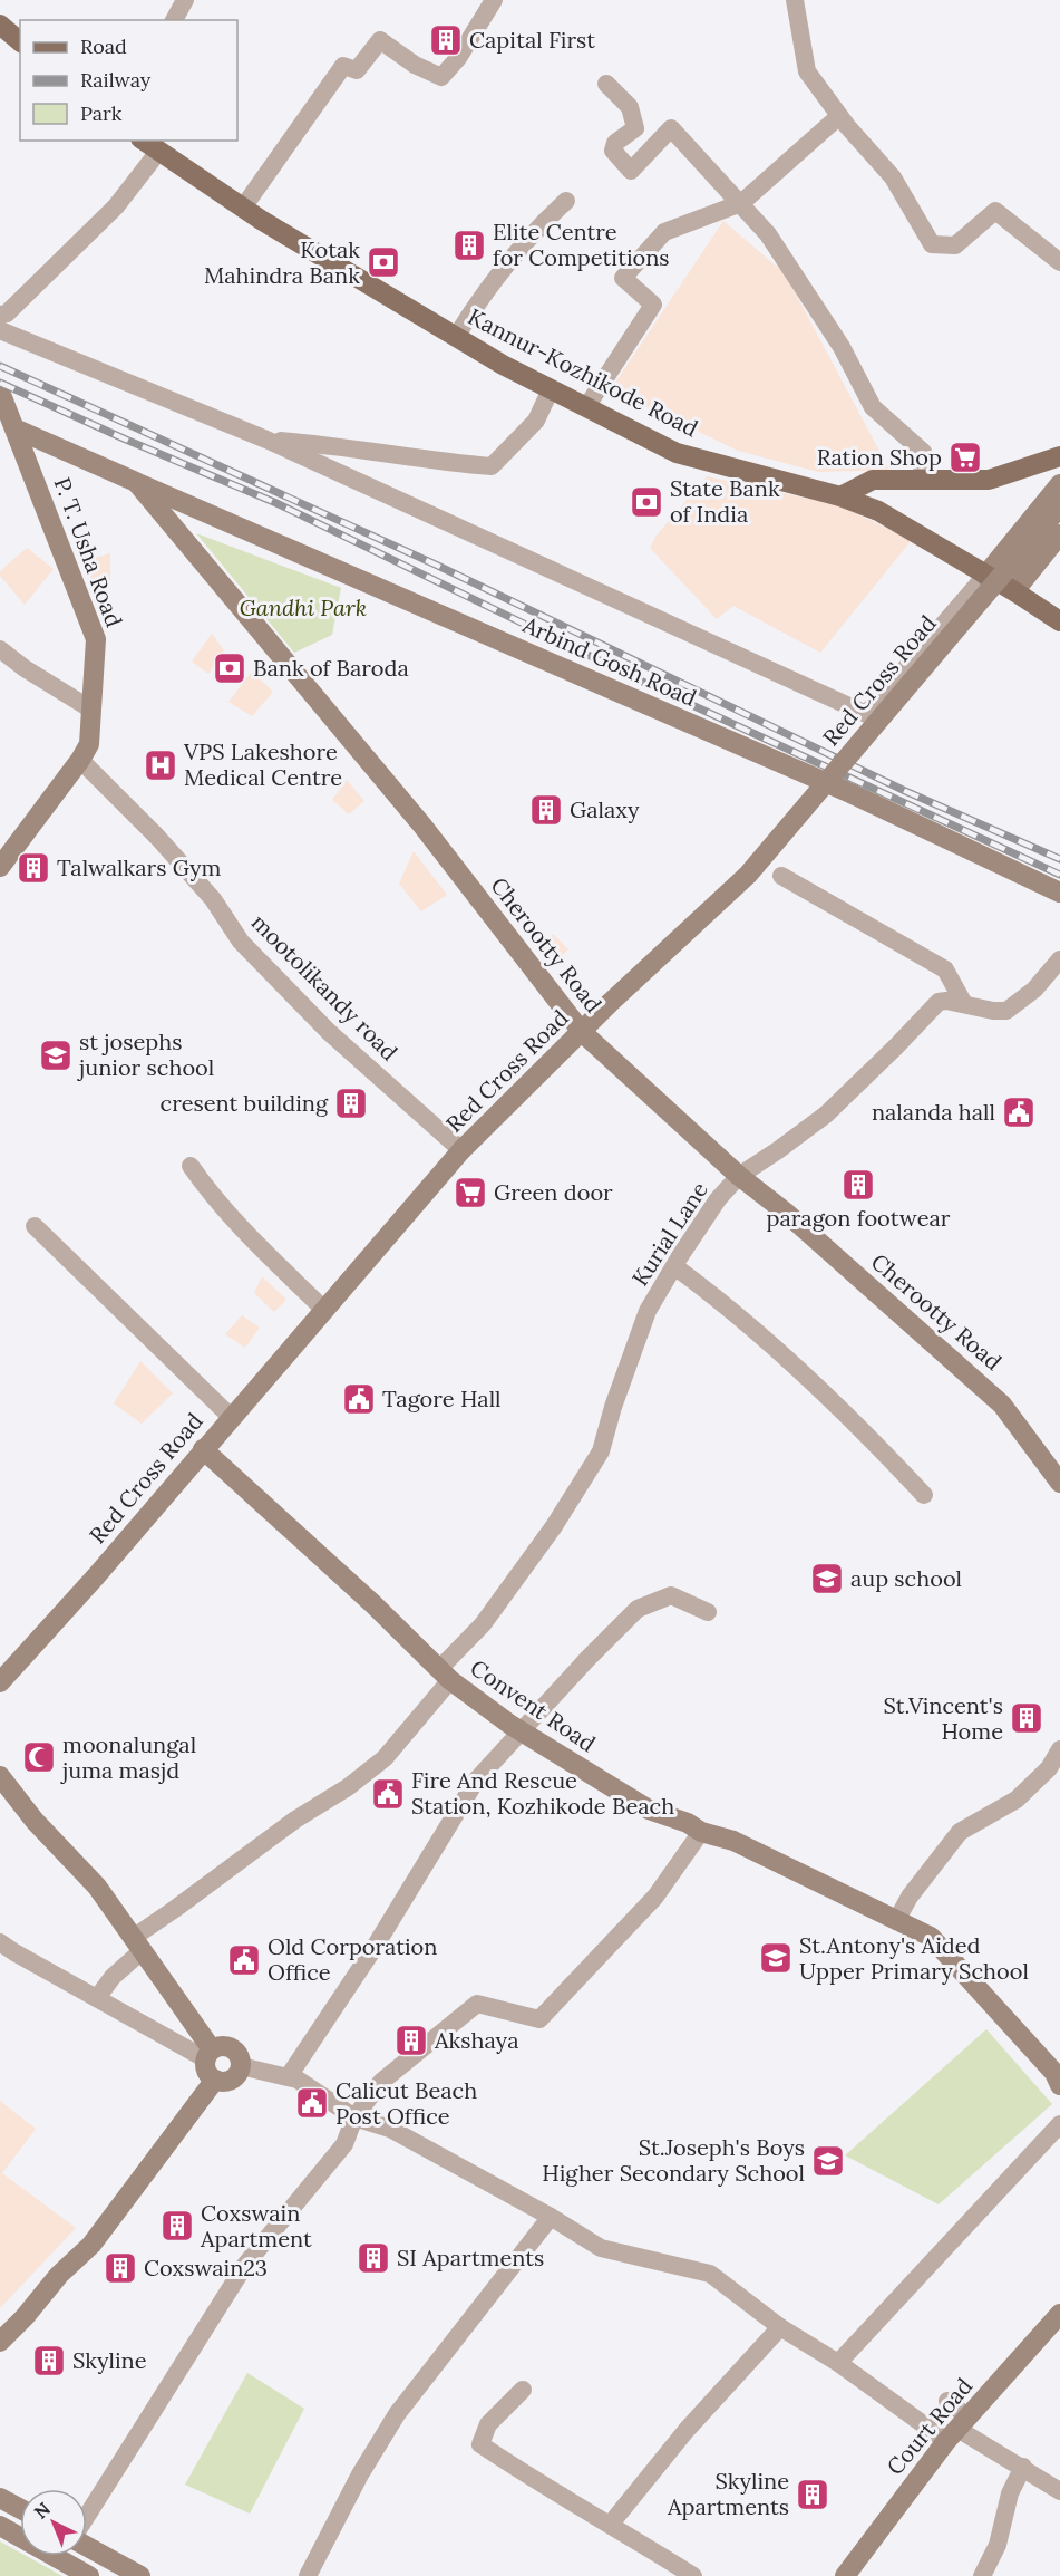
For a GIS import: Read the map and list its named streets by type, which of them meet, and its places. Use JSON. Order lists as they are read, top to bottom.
{
  "streets": {
    "main road": ["Kannur-Kozhikode Road"],
    "street": [
      "P. T. Usha Road",
      "Arbind Gosh Road",
      "Red Cross Road",
      "Cherootty Road",
      "mootolikandy road",
      "Kurial Lane",
      "Convent Road",
      "Court Road"
    ]
  },
  "crossings": [
    ["P. T. Usha Road", "Cherootty Road"],
    ["P. T. Usha Road", "mootolikandy road"],
    ["Arbind Gosh Road", "Cherootty Road"],
    ["Red Cross Road", "Cherootty Road"],
    ["Red Cross Road", "mootolikandy road"],
    ["Red Cross Road", "Convent Road"],
    ["Cherootty Road", "Kurial Lane"],
    ["Kurial Lane", "Convent Road"]
  ],
  "parks": ["Gandhi Park"],
  "places": {
    "building": [
      "Capital First",
      "Elite Centre for Competitions",
      "Galaxy",
      "Talwalkars Gym",
      "cresent building",
      "paragon footwear",
      "St.Vincent's Home",
      "Akshaya",
      "Coxswain Apartment",
      "SI Apartments",
      "Coxswain23",
      "Skyline",
      "Skyline Apartments"
    ],
    "bank": ["Kotak Mahindra Bank", "State Bank of India", "Bank of Baroda"],
    "supermarket": ["Ration Shop", "Green door"],
    "hospital": ["VPS Lakeshore Medical Centre"],
    "school or university": [
      "st josephs junior school",
      "aup school",
      "St.Antony's Aided Upper Primary School",
      "St.Joseph's Boys Higher Secondary School"
    ],
    "public building": [
      "nalanda hall",
      "Tagore Hall",
      "Fire And Rescue Station, Kozhikode Beach",
      "Old Corporation Office",
      "Calicut Beach Post Office"
    ],
    "mosque": ["moonalungal juma masjd"]
  },
  "legend": ["Road", "Railway", "Park"],
  "north": "top left"
}
